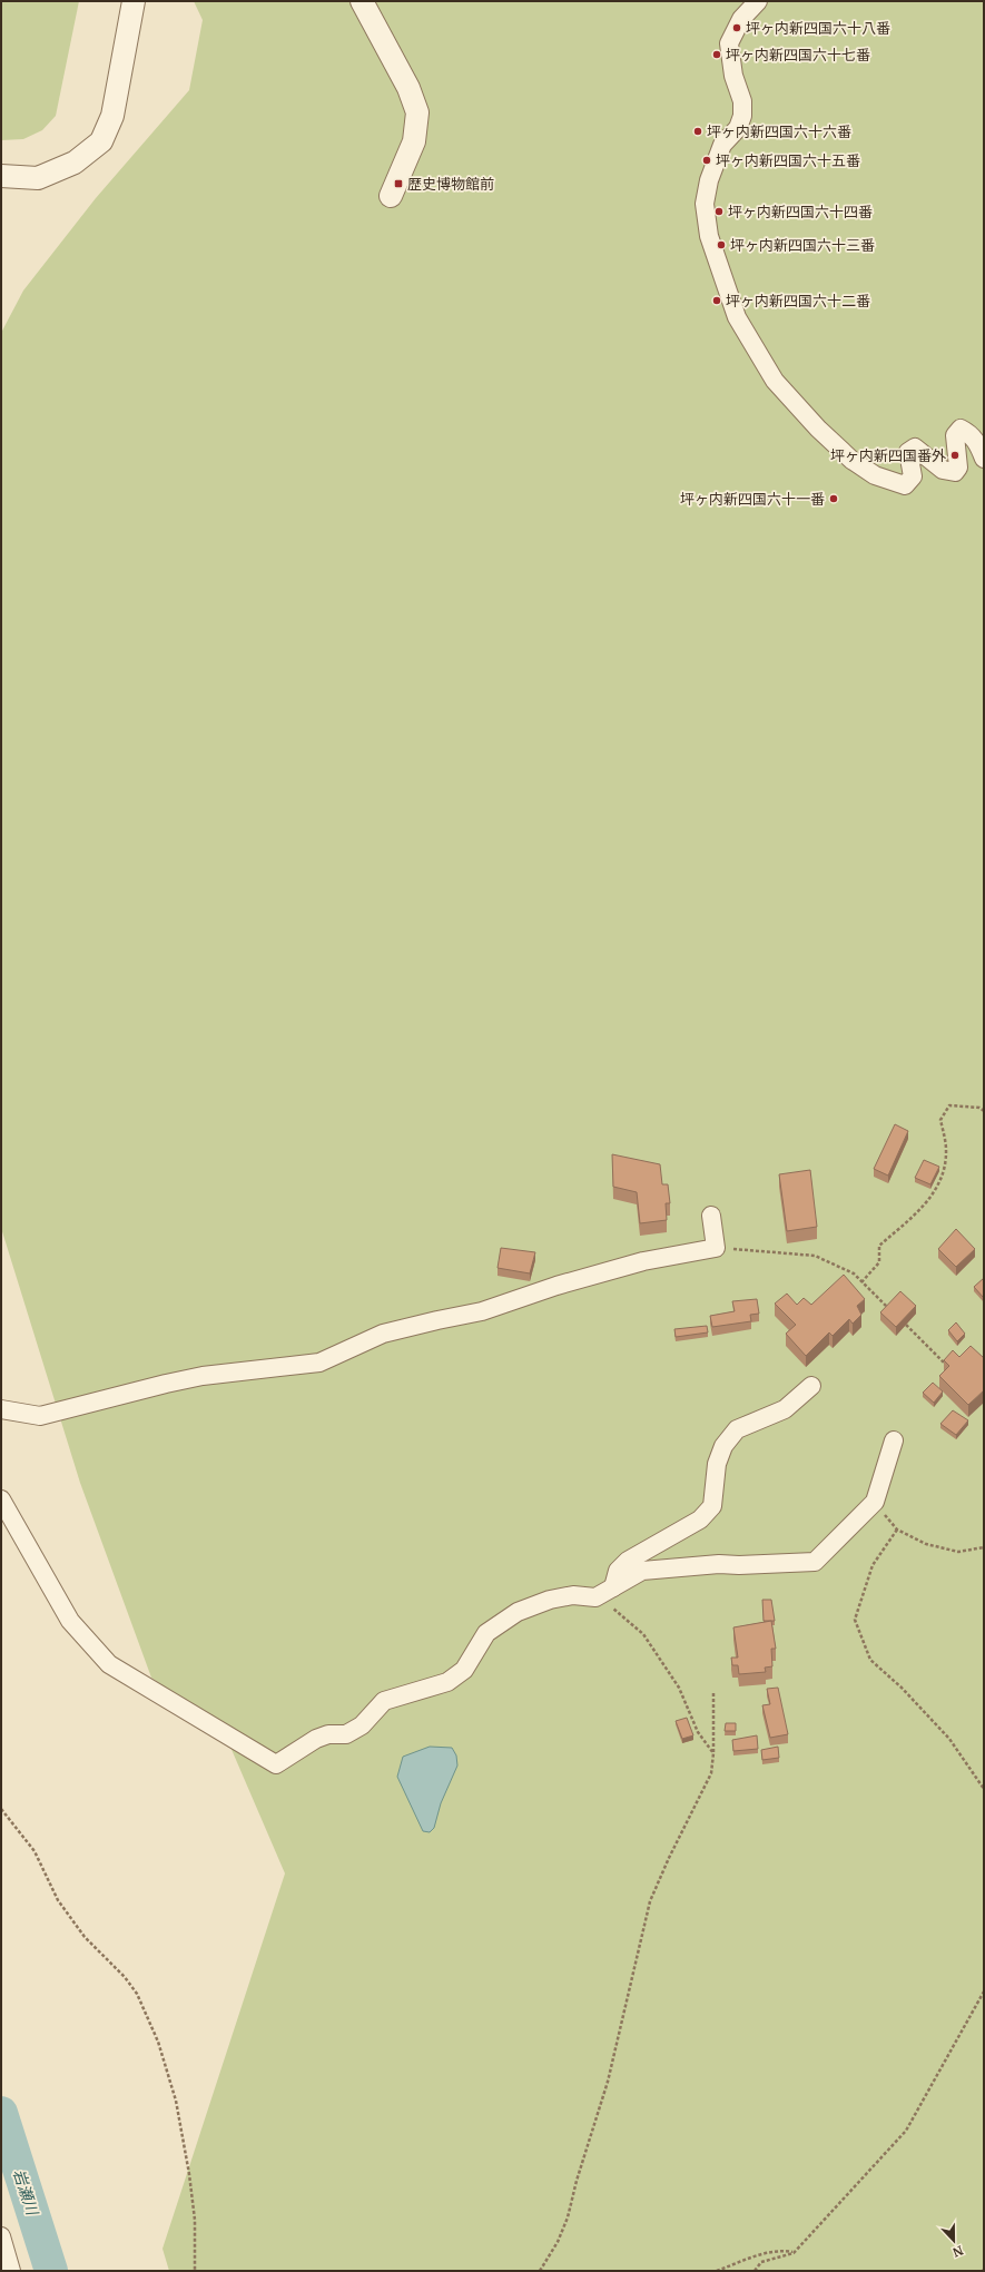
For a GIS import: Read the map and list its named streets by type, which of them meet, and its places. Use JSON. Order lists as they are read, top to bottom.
{
  "water": ["岩瀬川"],
  "places": {
    "other": [
      "坪ヶ内新四国六十八番",
      "坪ヶ内新四国六十七番",
      "坪ヶ内新四国六十六番",
      "坪ヶ内新四国六十五番",
      "坪ヶ内新四国六十四番",
      "坪ヶ内新四国六十三番",
      "坪ヶ内新四国六十二番",
      "坪ヶ内新四国番外",
      "坪ヶ内新四国六十一番"
    ],
    "transit": ["歴史博物館前"]
  },
  "north": "bottom"
}
